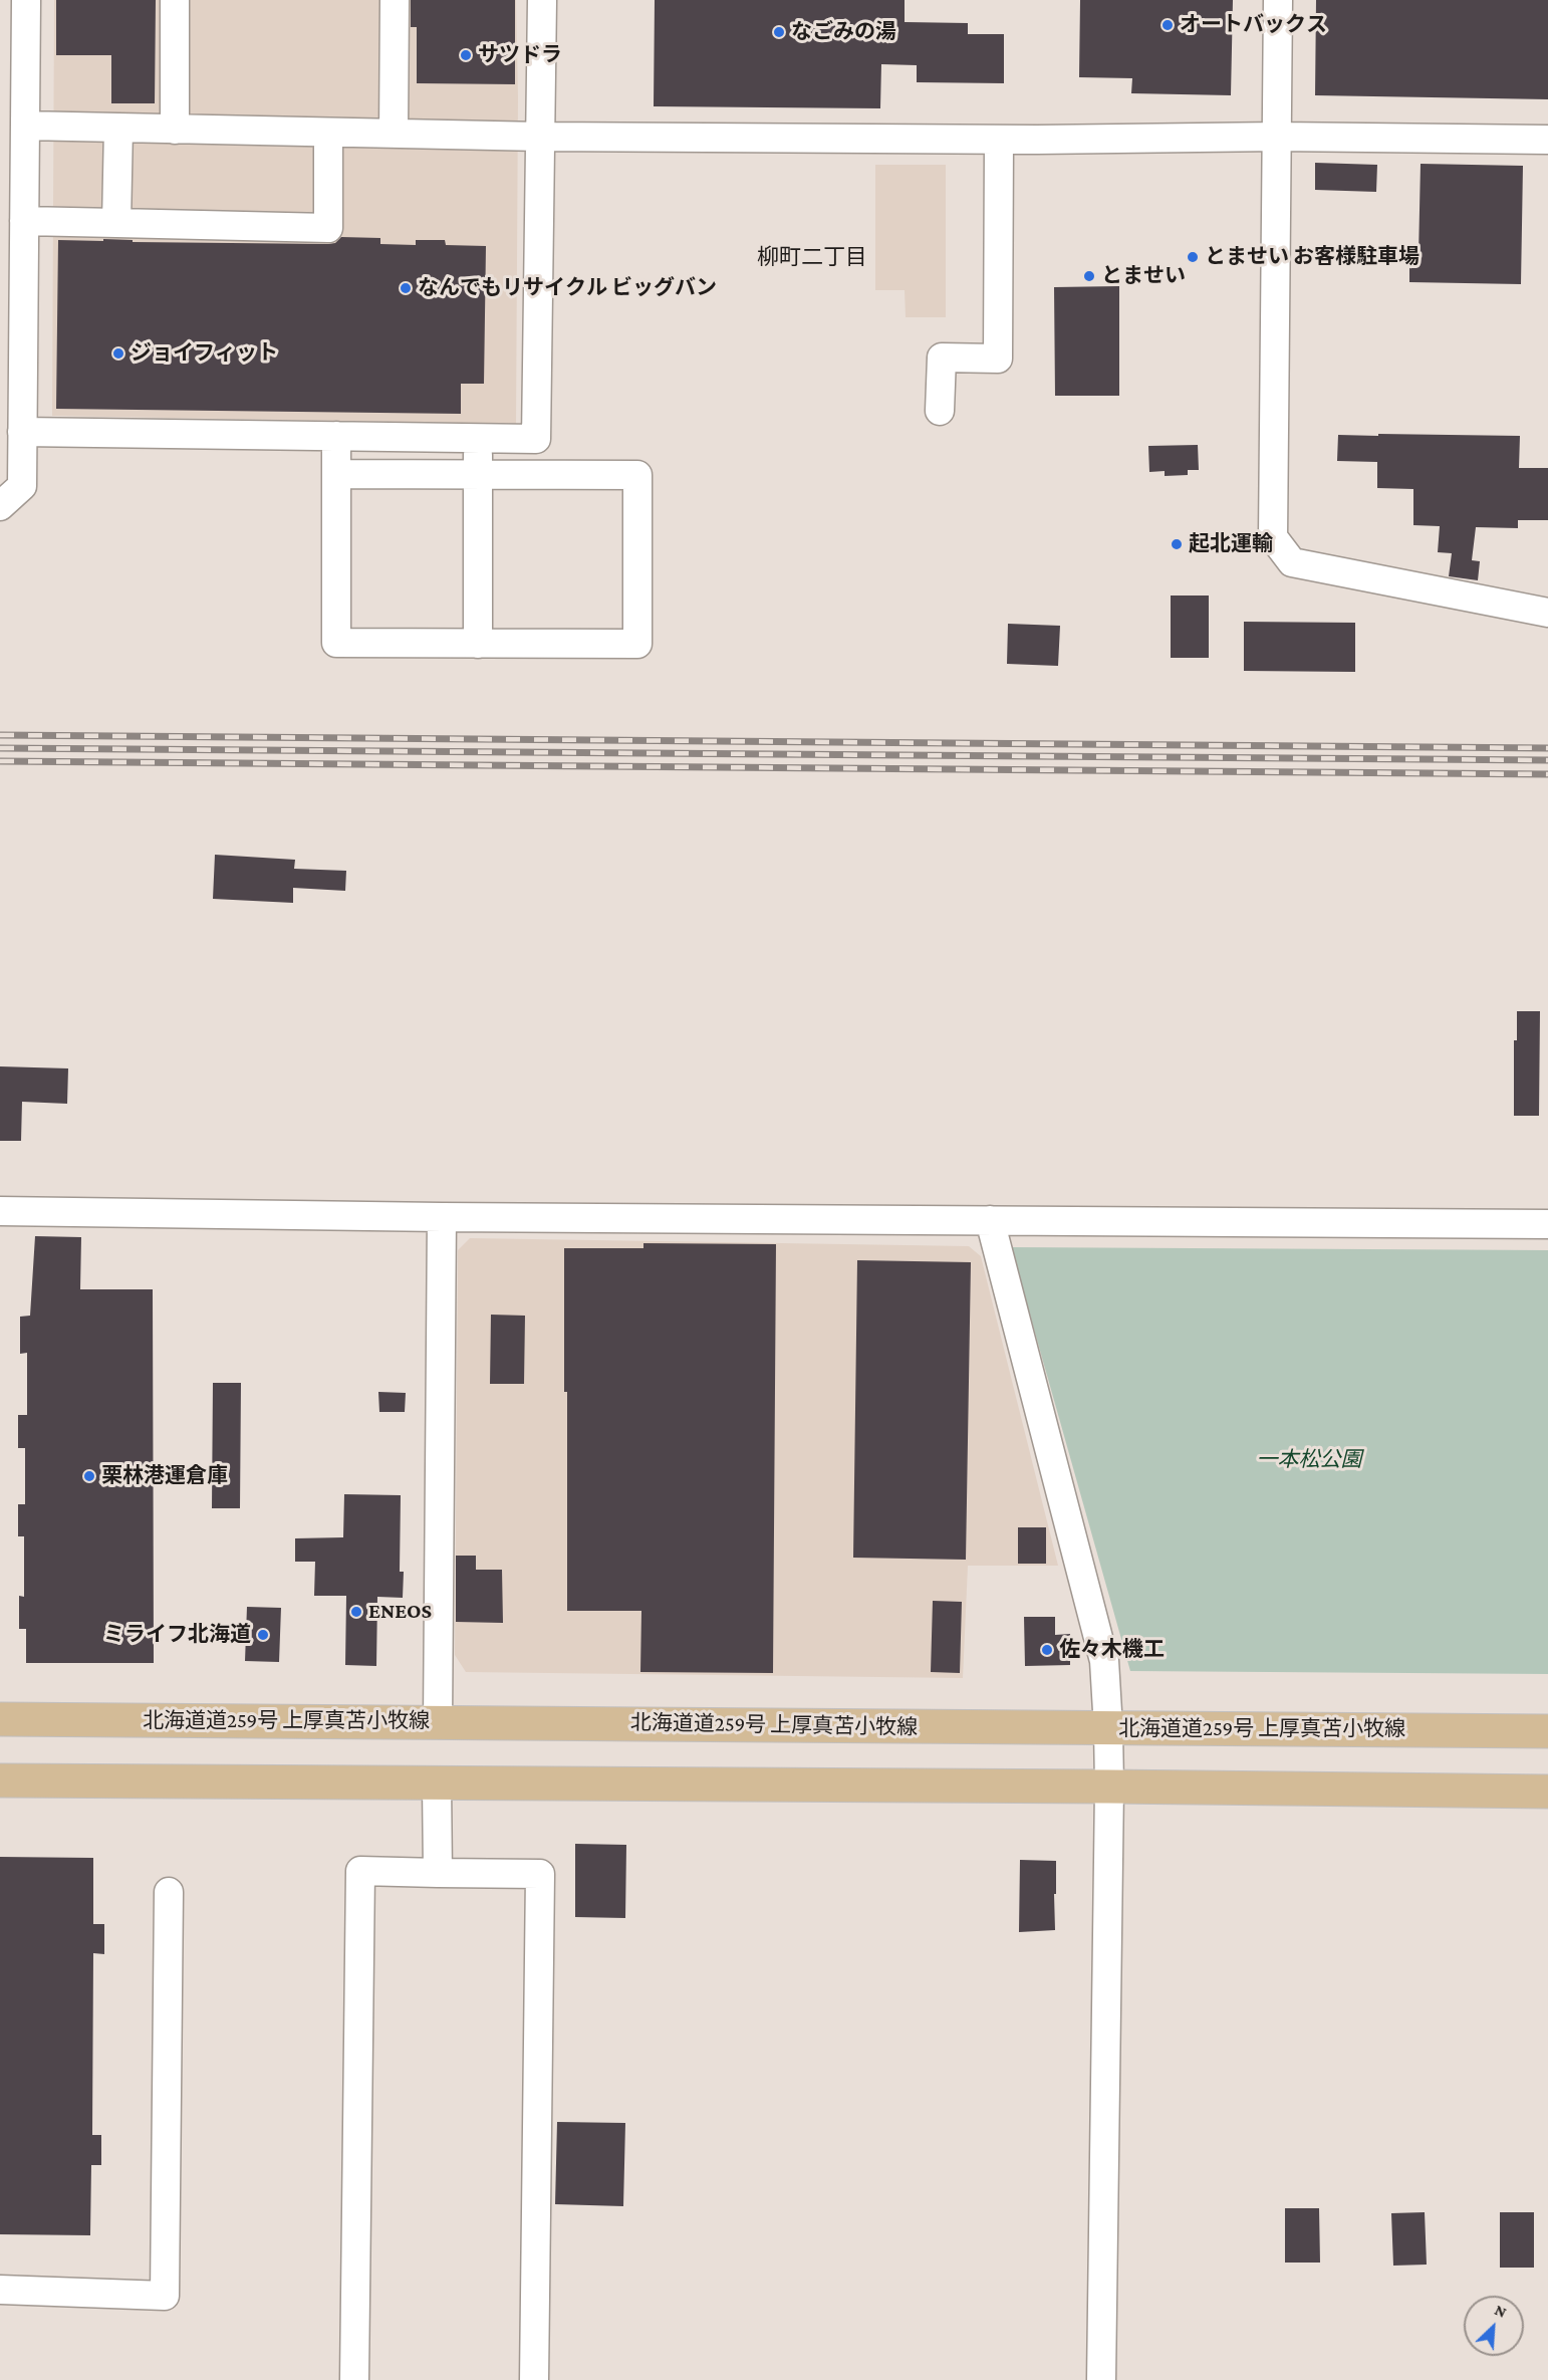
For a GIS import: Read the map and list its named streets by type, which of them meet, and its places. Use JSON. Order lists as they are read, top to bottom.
{
  "streets": {
    "main road": ["北海道道259号 上厚真苫小牧線"]
  },
  "districts": ["柳町二丁目"],
  "parks": ["一本松公園"],
  "places": [
    "オートバックス",
    "なごみの湯",
    "サツドラ",
    "とませい お客様駐車場",
    "とませい",
    "なんでもリサイクル ビッグバン",
    "ジョイフィット",
    "起北運輸",
    "栗林港運倉庫",
    "ENEOS",
    "ミライフ北海道",
    "佐々木機工"
  ],
  "north": "top right"
}
